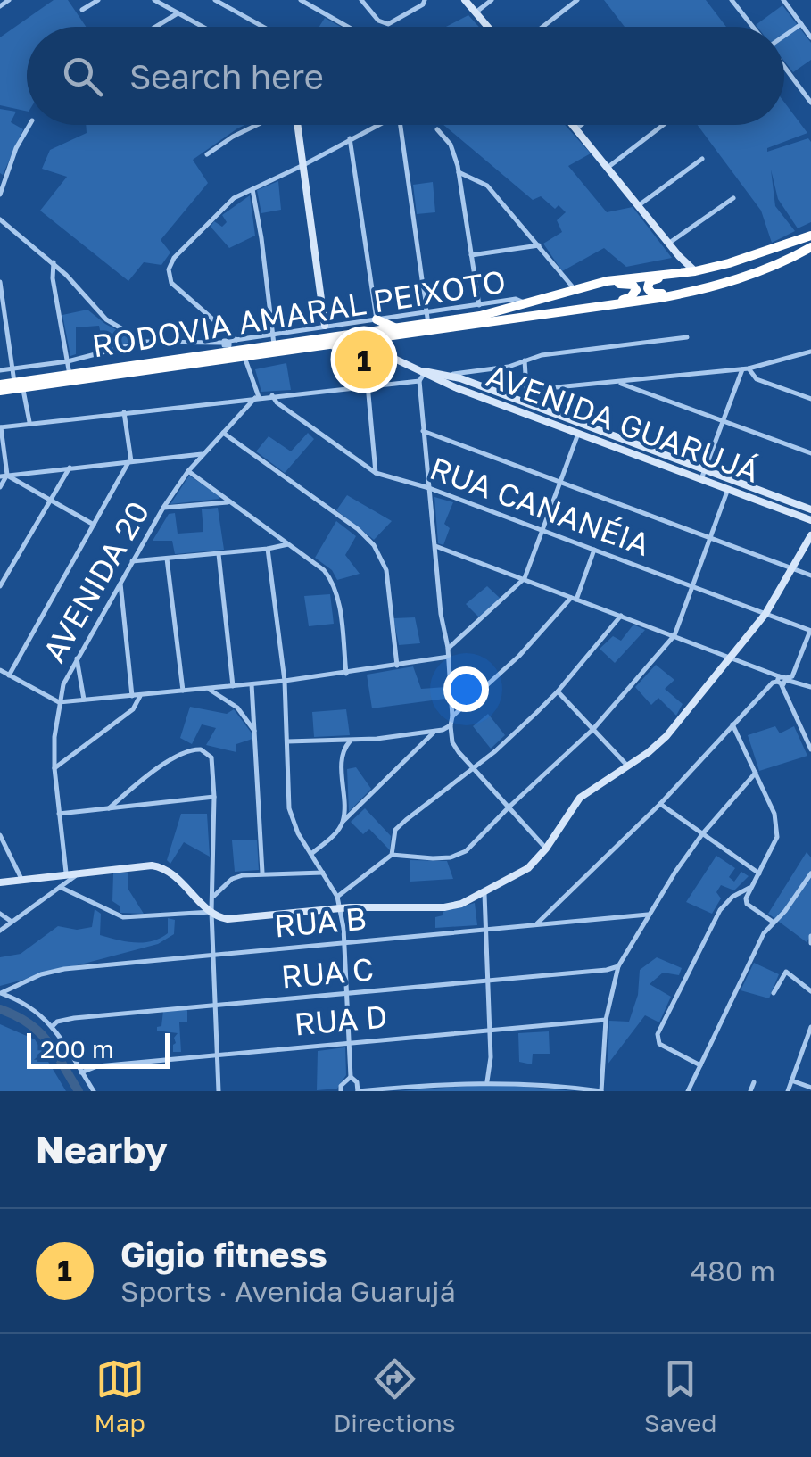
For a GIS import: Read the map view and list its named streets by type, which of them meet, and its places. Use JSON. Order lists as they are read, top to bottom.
{
  "streets": {
    "highway": ["RODOVIA AMARAL PEIXOTO"],
    "street": [
      "AVENIDA GUARUJÁ",
      "RUA CANANÉIA",
      "AVENIDA 20",
      "RUA B",
      "RUA C",
      "RUA D"
    ]
  },
  "crossings": [
    ["RODOVIA AMARAL PEIXOTO", "AVENIDA GUARUJÁ"]
  ],
  "scale_bar": "200 m",
  "page": {
    "search": "Search here",
    "pins": "1",
    "scale": "200 m",
    "heading": "Nearby",
    "list": [
      {
        "mark": "1",
        "name": "Gigio fitness",
        "note": "Sports · Avenida Guarujá",
        "value": "480 m"
      }
    ],
    "nav": ["Map", "Directions", "Saved"]
  }
}
